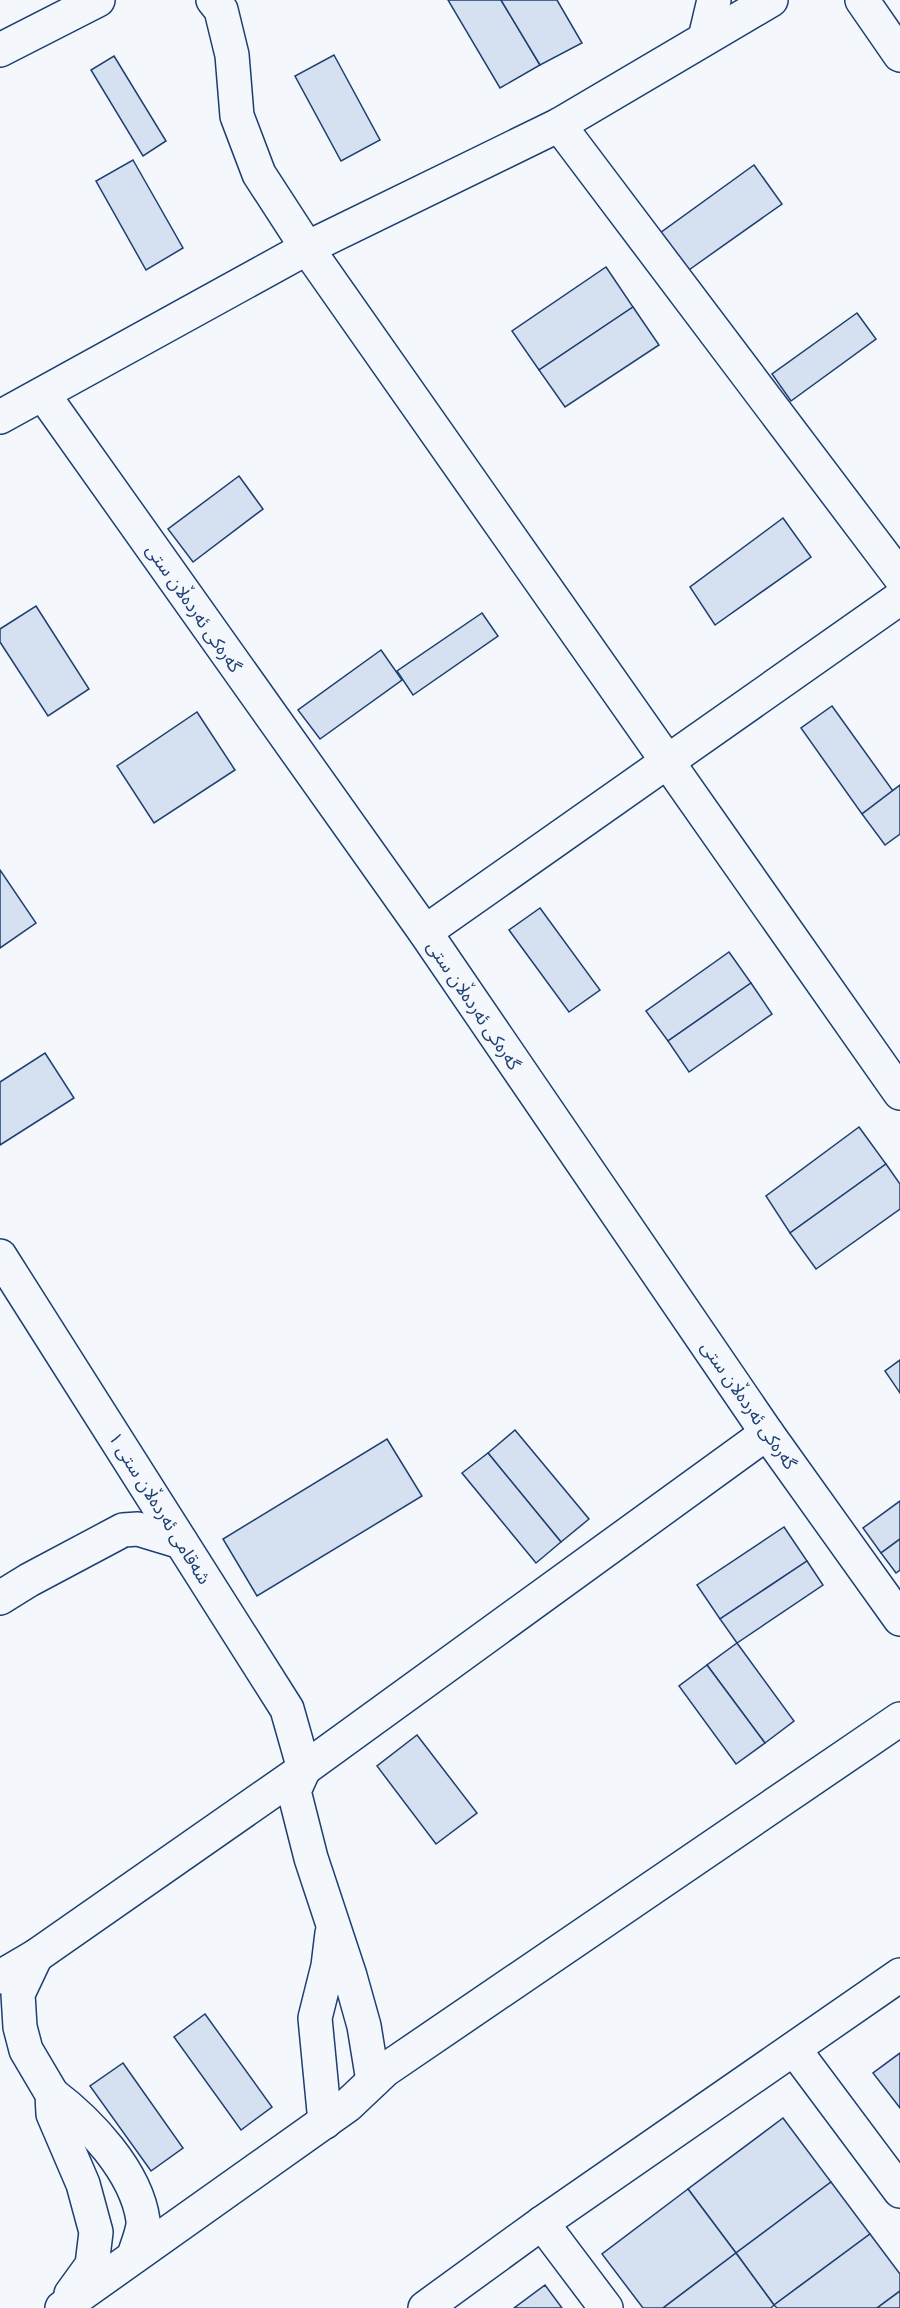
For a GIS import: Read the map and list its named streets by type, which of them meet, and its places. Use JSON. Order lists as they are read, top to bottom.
{
  "streets": {
    "street": ["گەرەکی ئەردەڵان ستی", "شەقامی ئەردەڵان ستی ١"]
  }
}
